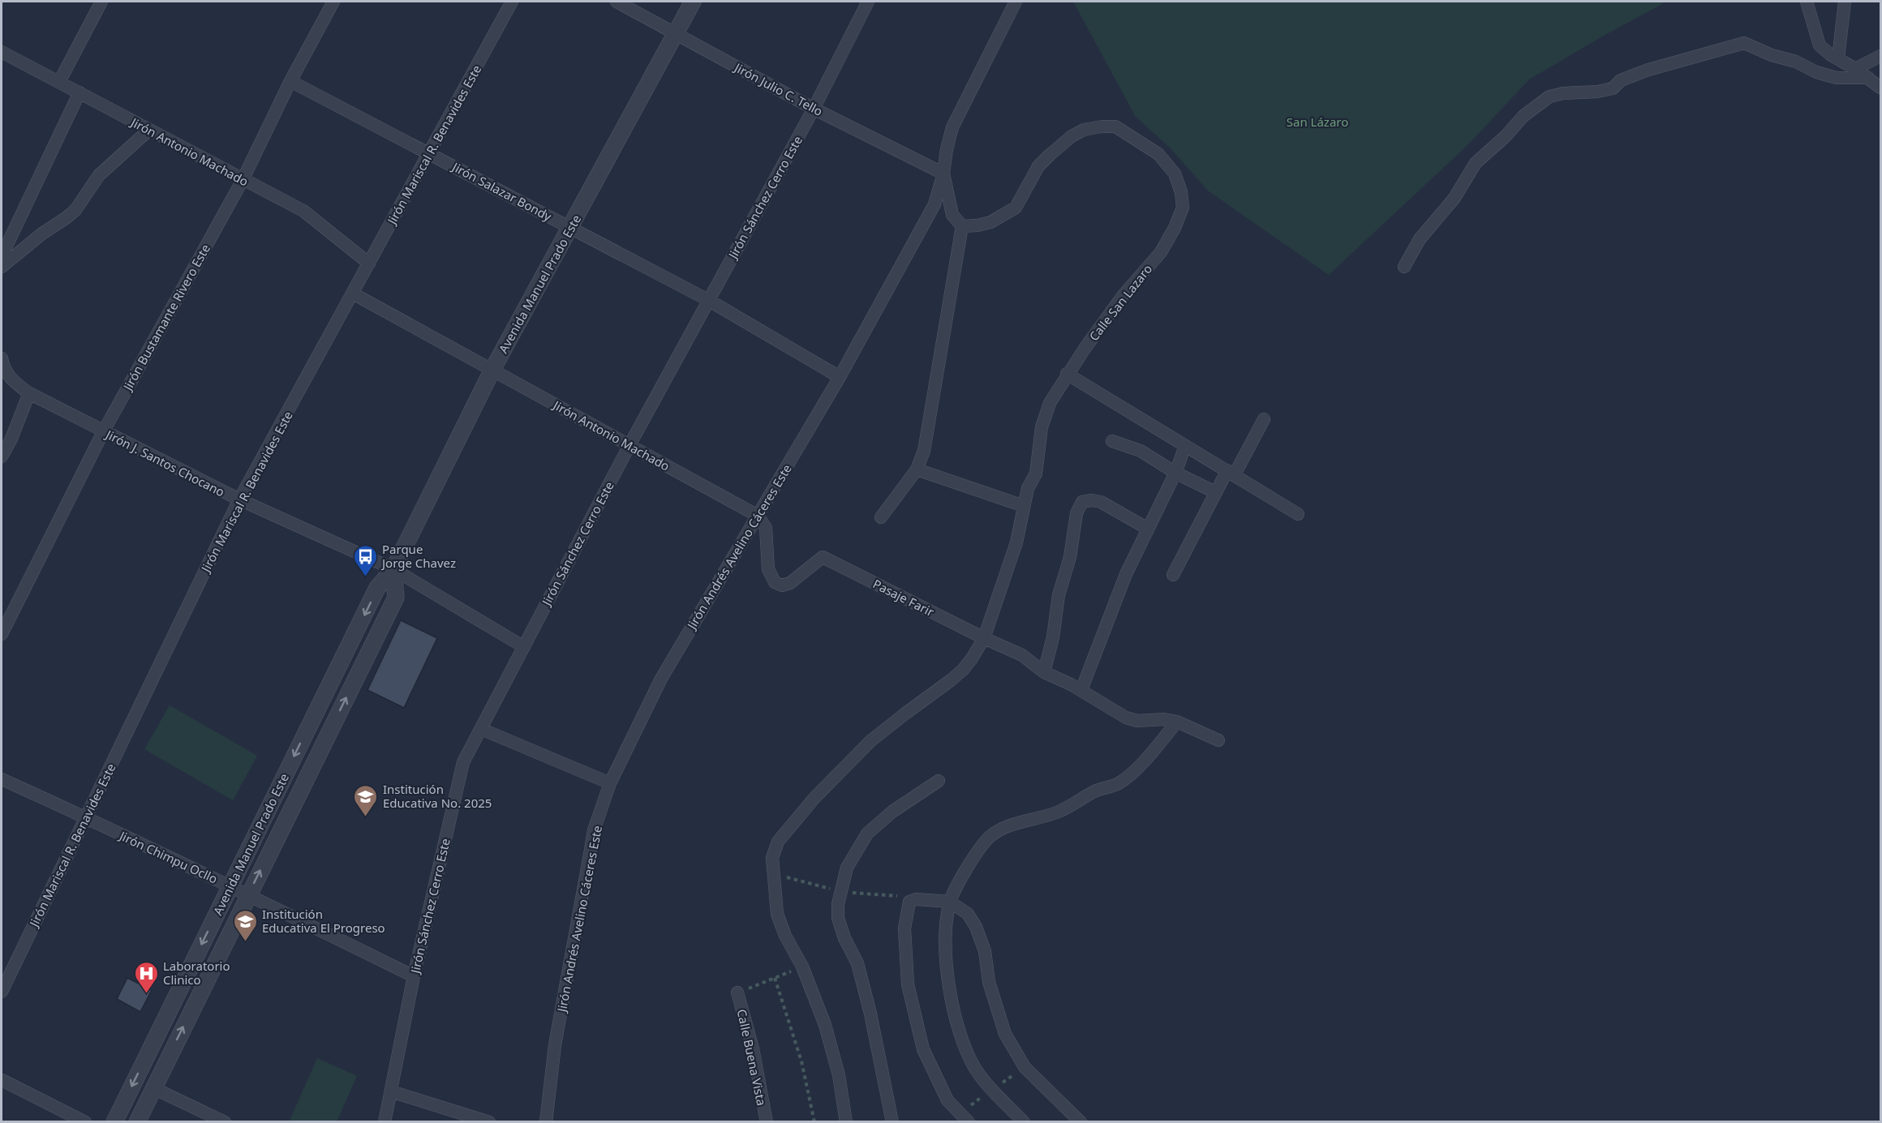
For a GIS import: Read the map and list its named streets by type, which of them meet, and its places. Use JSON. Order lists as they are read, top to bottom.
{
  "streets": {
    "street": [
      "Jirón Julio C. Tello",
      "Jirón Mariscal R. Benavides Este",
      "Jirón Antonio Machado",
      "Jirón Salazar Bondy",
      "Jirón Sánchez Cerro Este",
      "Avenida Manuel Prado Este",
      "Calle San Lazaro",
      "Jirón Bustamante Rivero Este",
      "Jirón J. Santos Chocano",
      "Jirón Andrés Avelino Cáceres Este",
      "Pasaje Farir",
      "Jirón Chimpu Ocllo",
      "Calle Buena Vista"
    ]
  },
  "crossings": [
    ["Jirón Julio C. Tello", "Jirón Sánchez Cerro Este"],
    ["Jirón Julio C. Tello", "Avenida Manuel Prado Este"],
    ["Jirón Julio C. Tello", "Jirón Andrés Avelino Cáceres Este"],
    ["Jirón Mariscal R. Benavides Este", "Jirón Antonio Machado"],
    ["Jirón Mariscal R. Benavides Este", "Jirón Salazar Bondy"],
    ["Jirón Mariscal R. Benavides Este", "Jirón J. Santos Chocano"],
    ["Jirón Mariscal R. Benavides Este", "Jirón Chimpu Ocllo"],
    ["Jirón Antonio Machado", "Jirón Sánchez Cerro Este"],
    ["Jirón Antonio Machado", "Avenida Manuel Prado Este"],
    ["Jirón Antonio Machado", "Jirón Bustamante Rivero Este"],
    ["Jirón Antonio Machado", "Jirón Andrés Avelino Cáceres Este"],
    ["Jirón Antonio Machado", "Pasaje Farir"],
    ["Jirón Salazar Bondy", "Jirón Sánchez Cerro Este"],
    ["Jirón Salazar Bondy", "Avenida Manuel Prado Este"],
    ["Jirón Salazar Bondy", "Jirón Bustamante Rivero Este"],
    ["Jirón Salazar Bondy", "Jirón Andrés Avelino Cáceres Este"],
    ["Jirón Sánchez Cerro Este", "Jirón J. Santos Chocano"],
    ["Jirón Sánchez Cerro Este", "Jirón Chimpu Ocllo"],
    ["Avenida Manuel Prado Este", "Jirón J. Santos Chocano"],
    ["Avenida Manuel Prado Este", "Jirón Chimpu Ocllo"],
    ["Calle San Lazaro", "Pasaje Farir"],
    ["Jirón Bustamante Rivero Este", "Jirón J. Santos Chocano"],
    ["Jirón Andrés Avelino Cáceres Este", "Pasaje Farir"]
  ],
  "parks": ["San Lázaro"],
  "places": {
    "bus stop": ["Parque Jorge Chavez"],
    "school or university": ["Institución Educativa No. 2025", "Institución Educativa El Progreso"],
    "hospital": ["Laboratorio Clinico"]
  }
}
